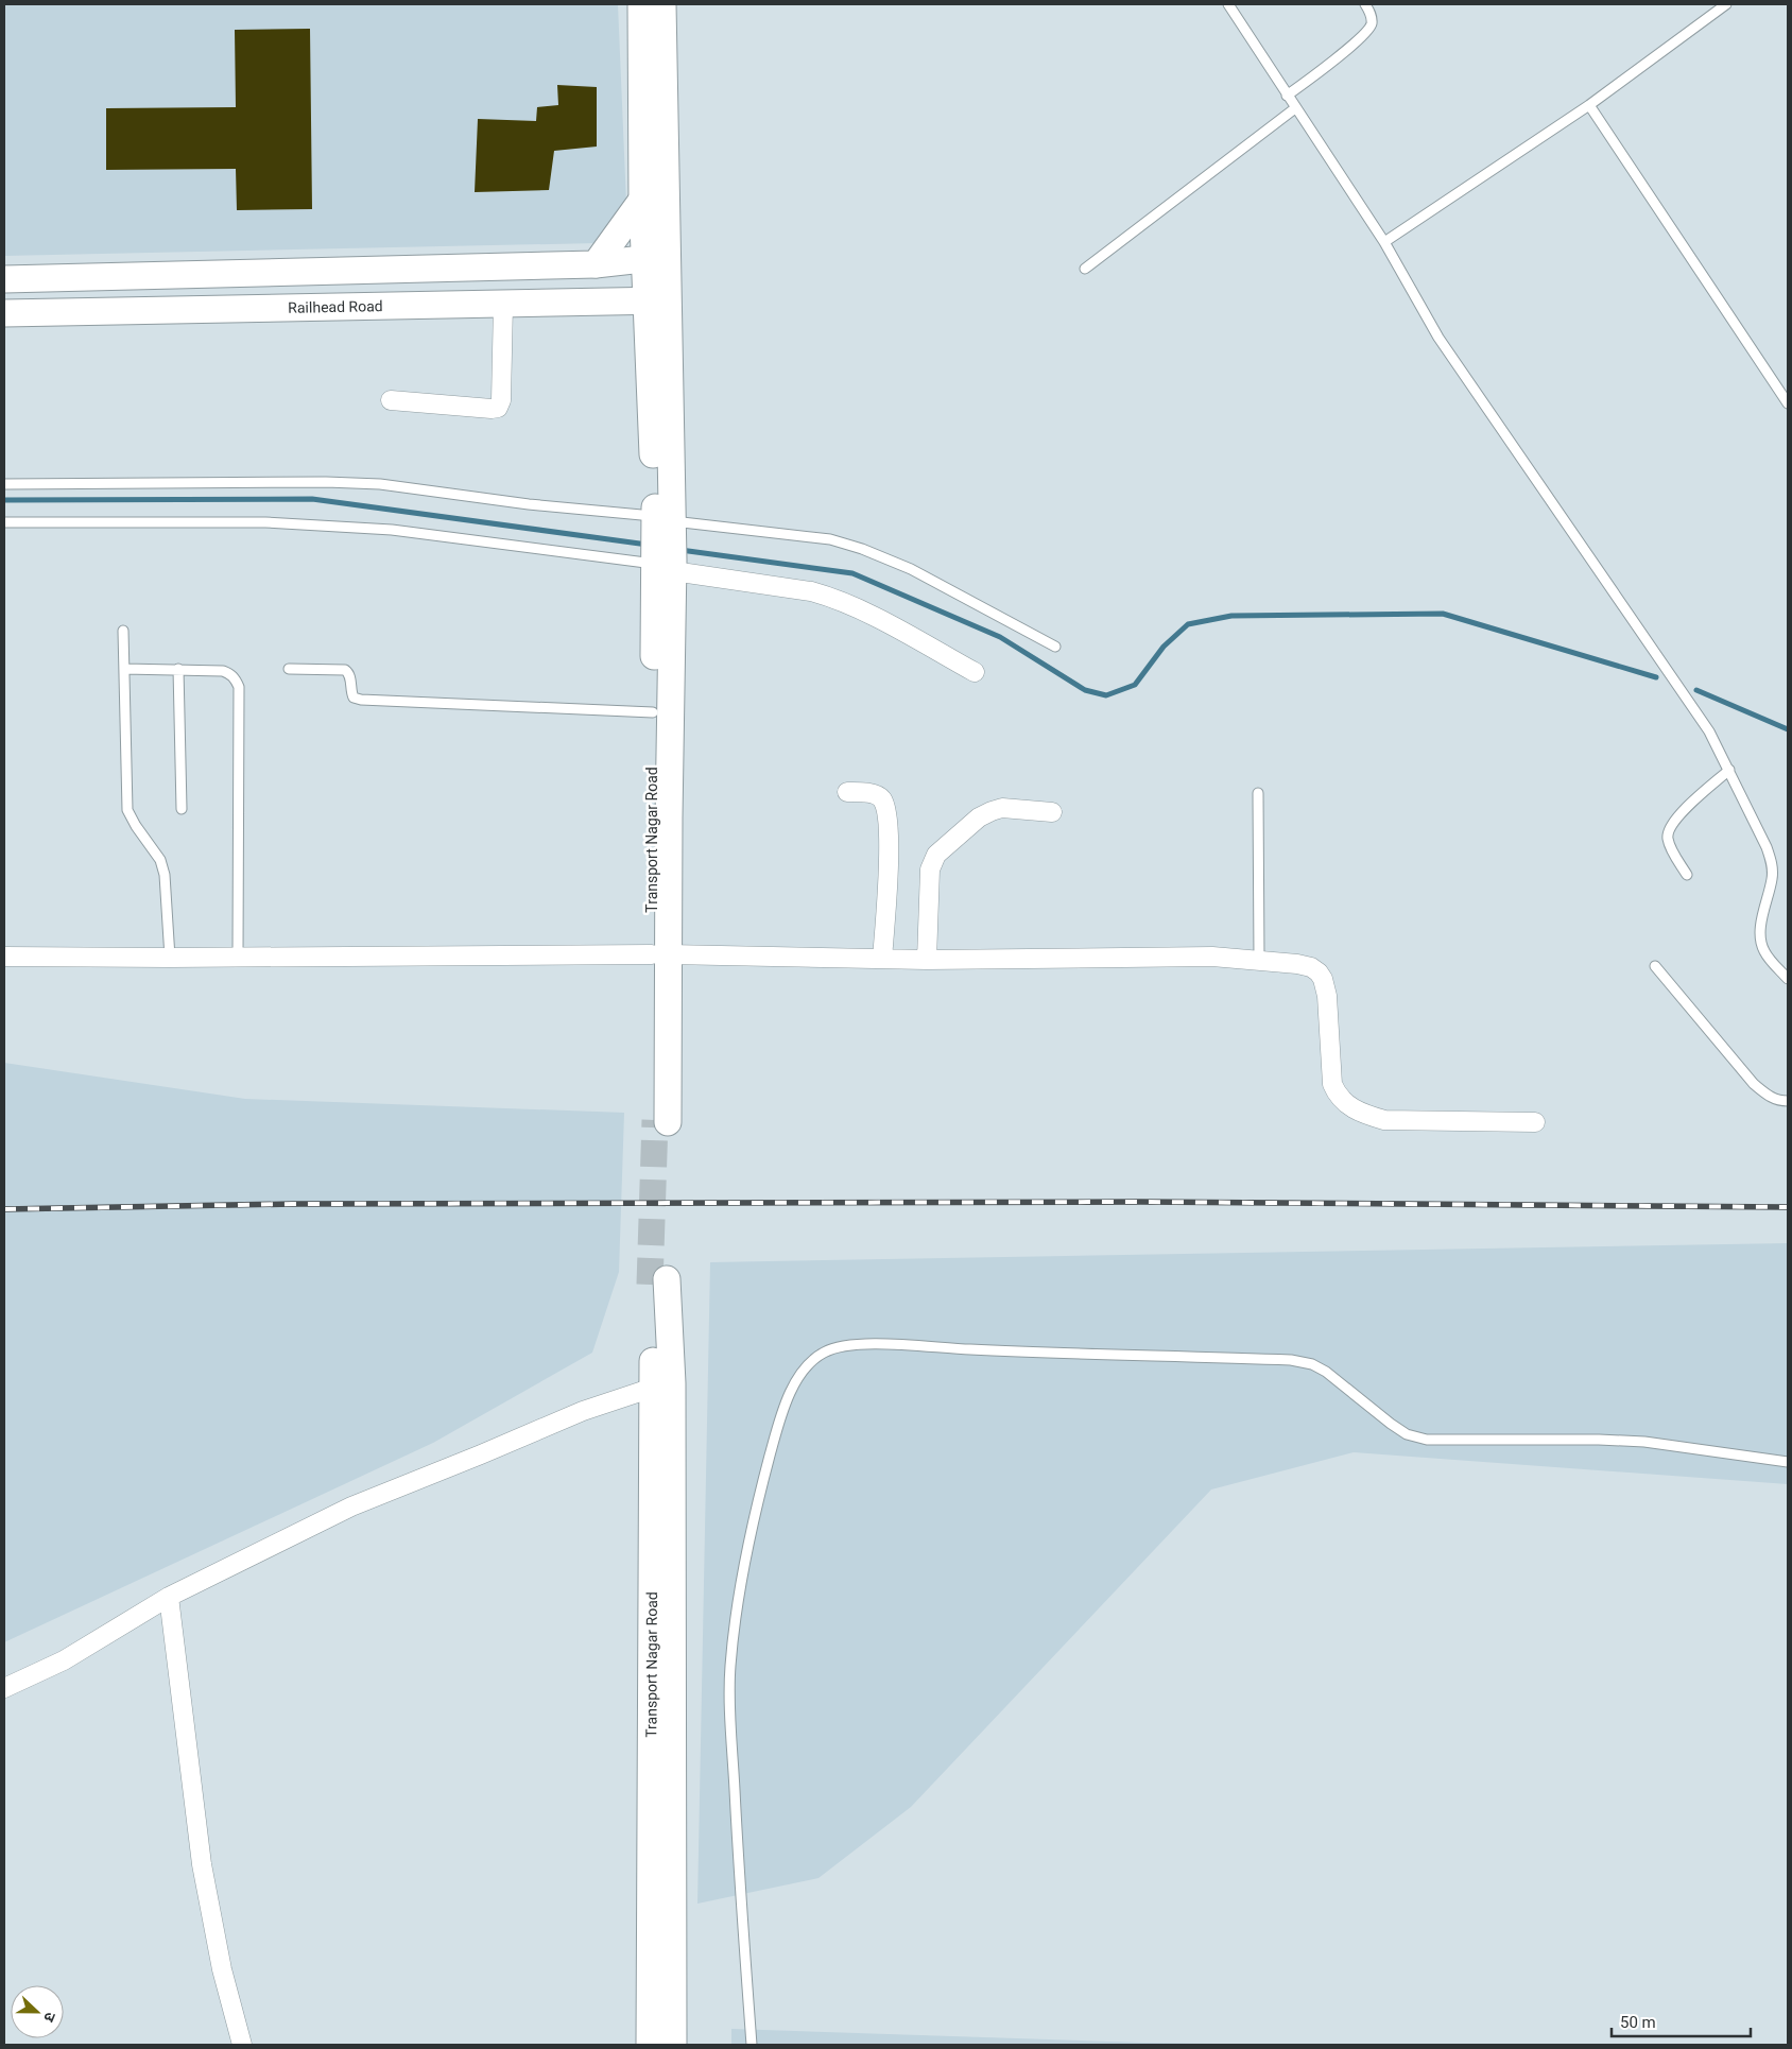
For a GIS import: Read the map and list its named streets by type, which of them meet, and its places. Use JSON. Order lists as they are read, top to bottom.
{
  "streets": {
    "main road": ["Railhead Road", "Transport Nagar Road"]
  },
  "scale_bar": "50 m",
  "north": "right"
}
